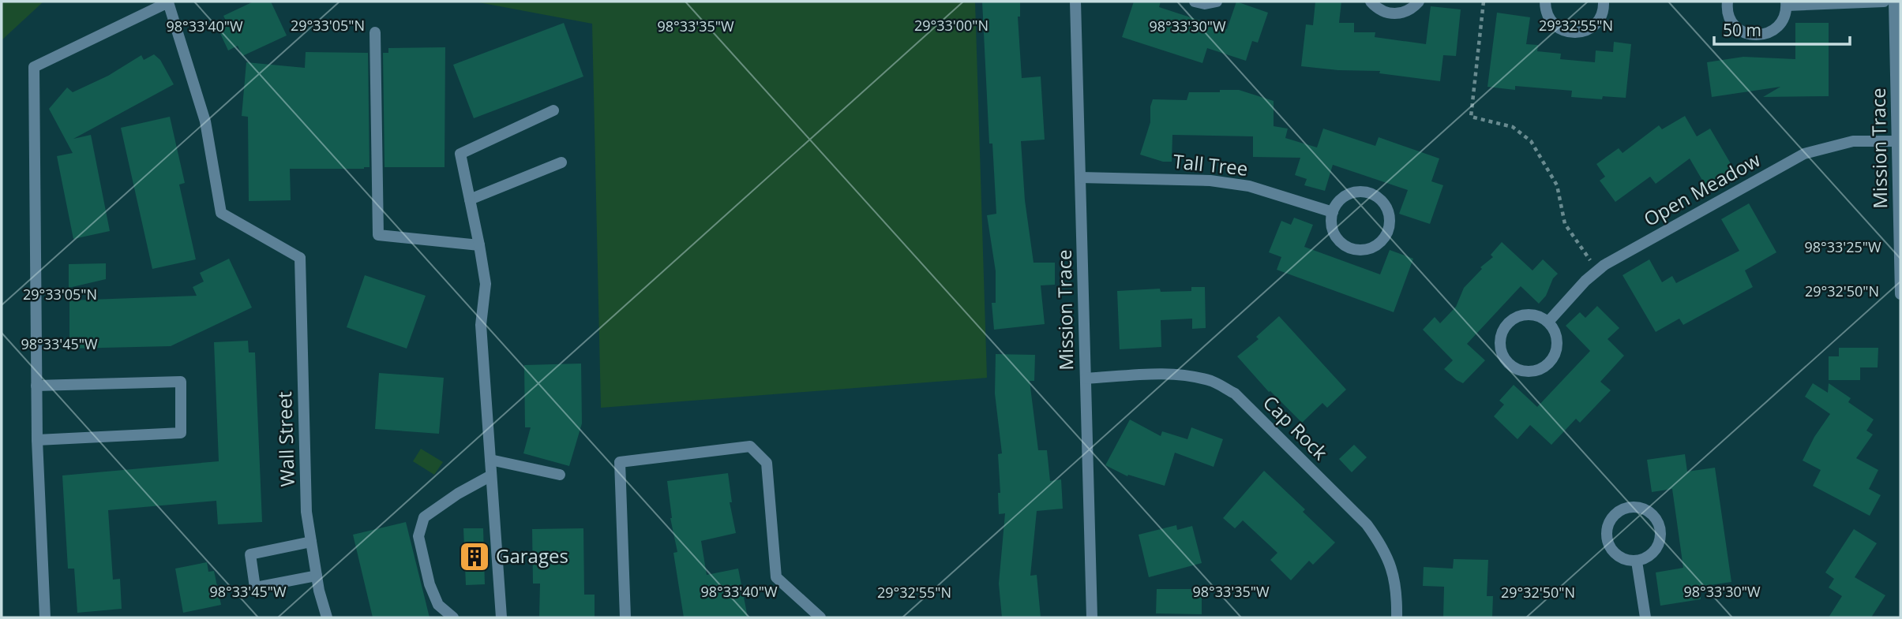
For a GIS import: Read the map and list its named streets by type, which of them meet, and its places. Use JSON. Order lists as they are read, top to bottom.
{
  "streets": {
    "street": [
      "Mission Trace",
      "Tall Tree",
      "Open Meadow",
      "Cap Rock",
      "Wall Street"
    ]
  },
  "crossings": [
    ["Mission Trace", "Tall Tree"],
    ["Mission Trace", "Open Meadow"],
    ["Mission Trace", "Cap Rock"]
  ],
  "places": {
    "building": ["Garages"]
  },
  "scale_bar": "50 m",
  "coordinates": [
    "29°33'05\"N",
    "29°32'55\"N",
    "29°33'00\"N",
    "98°33'40\"W",
    "98°33'35\"W",
    "98°33'30\"W",
    "98°33'25\"W",
    "29°32'50\"N",
    "98°33'45\"W"
  ]
}
